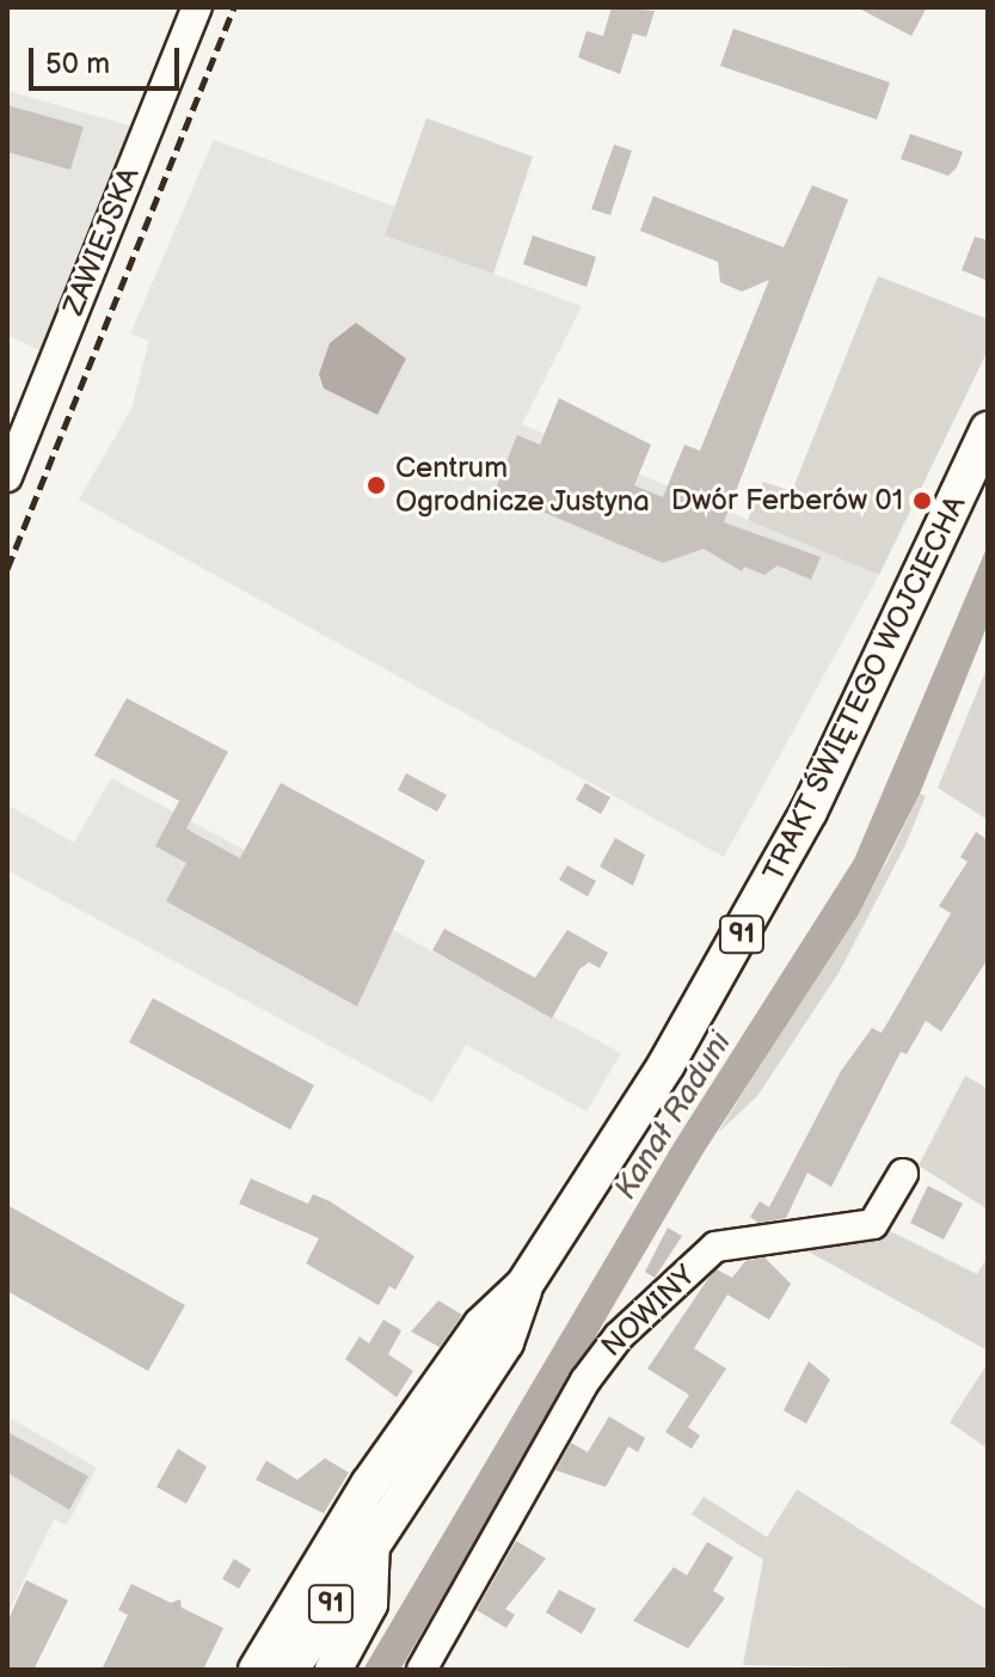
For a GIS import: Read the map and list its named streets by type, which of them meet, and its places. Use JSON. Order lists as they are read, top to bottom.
{
  "streets": {
    "main road": ["TRAKT ŚWIĘTEGO WOJCIECHA", "91"],
    "street": ["ZAWIEJSKA", "NOWINY"]
  },
  "water": ["Kanał Raduni"],
  "places": ["Centrum Ogrodnicze Justyna", "Dwór Ferberów 01"],
  "scale_bar": "50 m"
}
